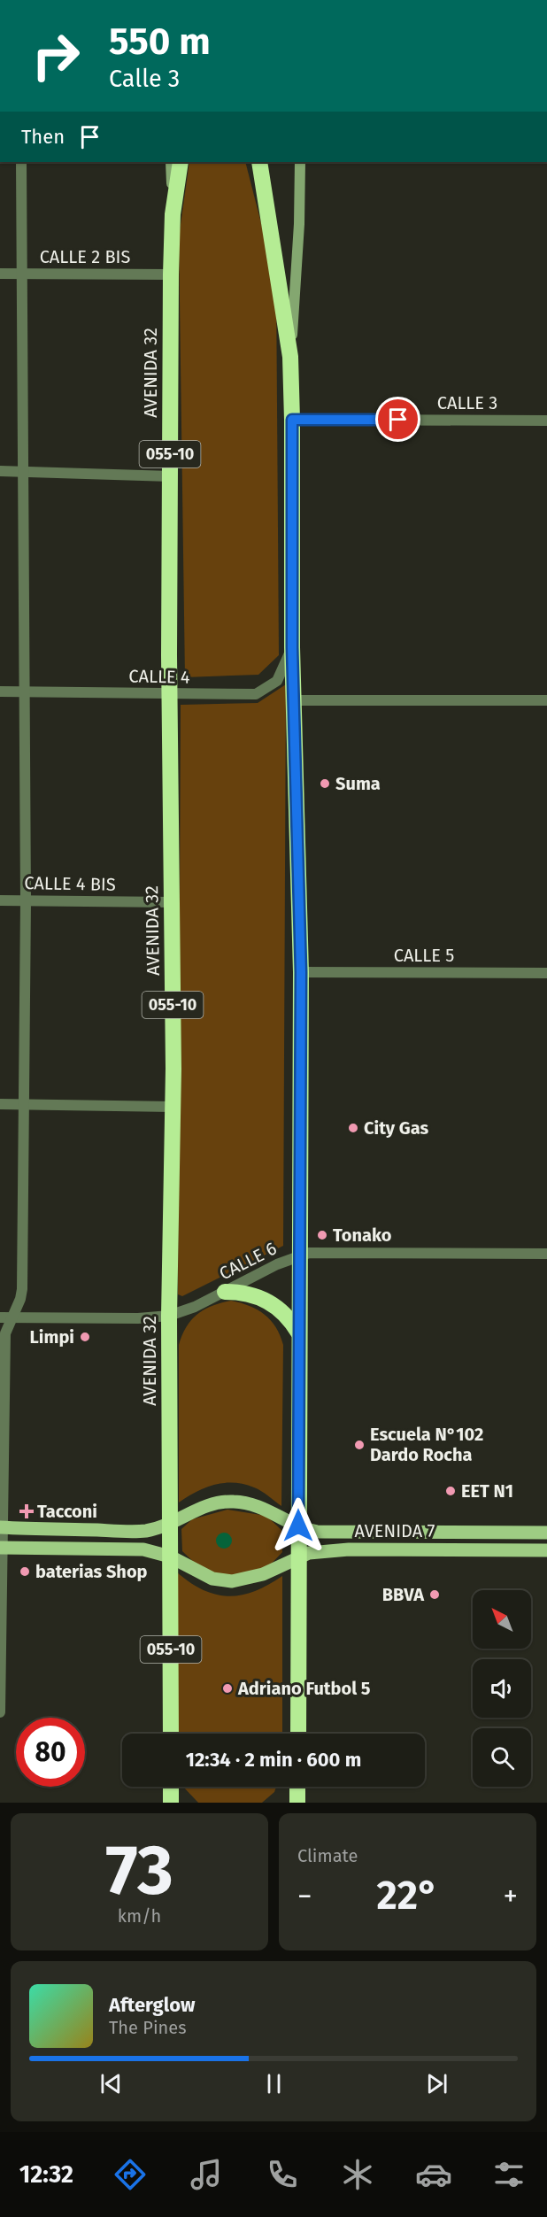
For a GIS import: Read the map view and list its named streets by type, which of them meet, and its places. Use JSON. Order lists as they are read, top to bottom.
{
  "streets": {
    "highway": ["AVENIDA 32", "055-10"],
    "main road": ["AVENIDA 7"],
    "street": [
      "CALLE 2 BIS",
      "CALLE 3",
      "CALLE 4",
      "CALLE 4 BIS",
      "CALLE 5",
      "CALLE 6"
    ]
  },
  "crossings": [
    ["CALLE 2 BIS", "AVENIDA 32"],
    ["AVENIDA 32", "CALLE 4"],
    ["AVENIDA 32", "CALLE 4 BIS"],
    ["AVENIDA 32", "CALLE 6"],
    ["AVENIDA 32", "AVENIDA 7"]
  ],
  "places": {
    "other": [
      "Suma",
      "City Gas",
      "Tonako",
      "Limpi",
      "Escuela N°102 Dardo Rocha",
      "EET N1",
      "baterias Shop",
      "BBVA",
      "Adriano Futbol 5"
    ],
    "health": ["Tacconi"]
  },
  "north": "top left",
  "page": {
    "turn": ["550 m", "Calle 3"],
    "then": "Then",
    "limit": "80",
    "trip": "12:34 · 2 min · 600 m",
    "tile": [
      ["73", "km/h"],
      "Climate"
    ],
    "heat": ["−", "22°", "+"],
    "song": ["Afterglow", "The Pines"],
    "tabs": "12:32"
  }
}
